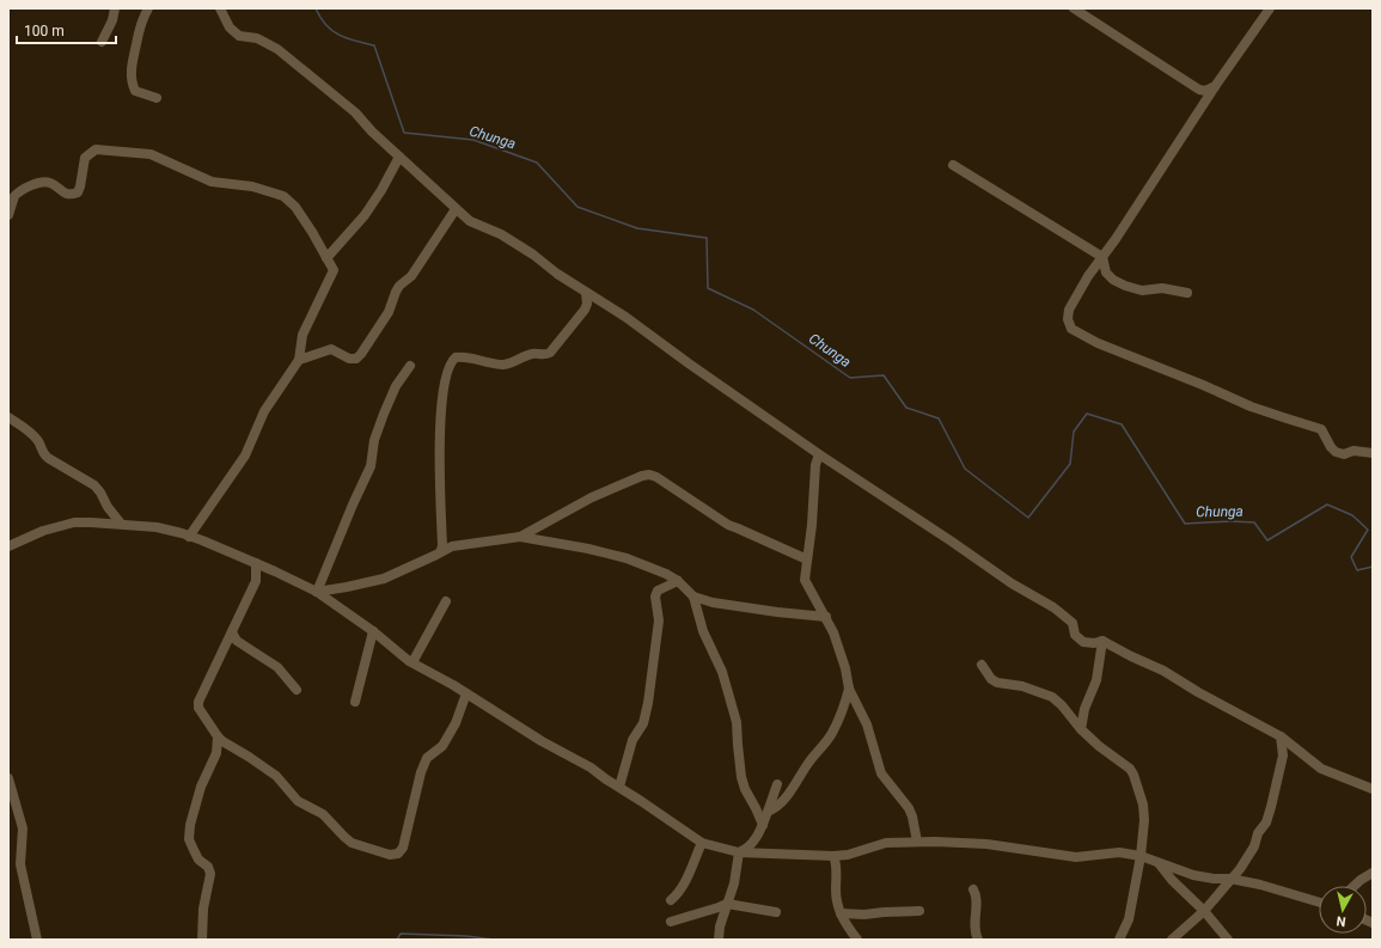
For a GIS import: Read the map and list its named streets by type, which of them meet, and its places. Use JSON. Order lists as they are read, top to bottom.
{
  "water": ["Chunga"],
  "scale_bar": "100 m",
  "north": "bottom"
}
